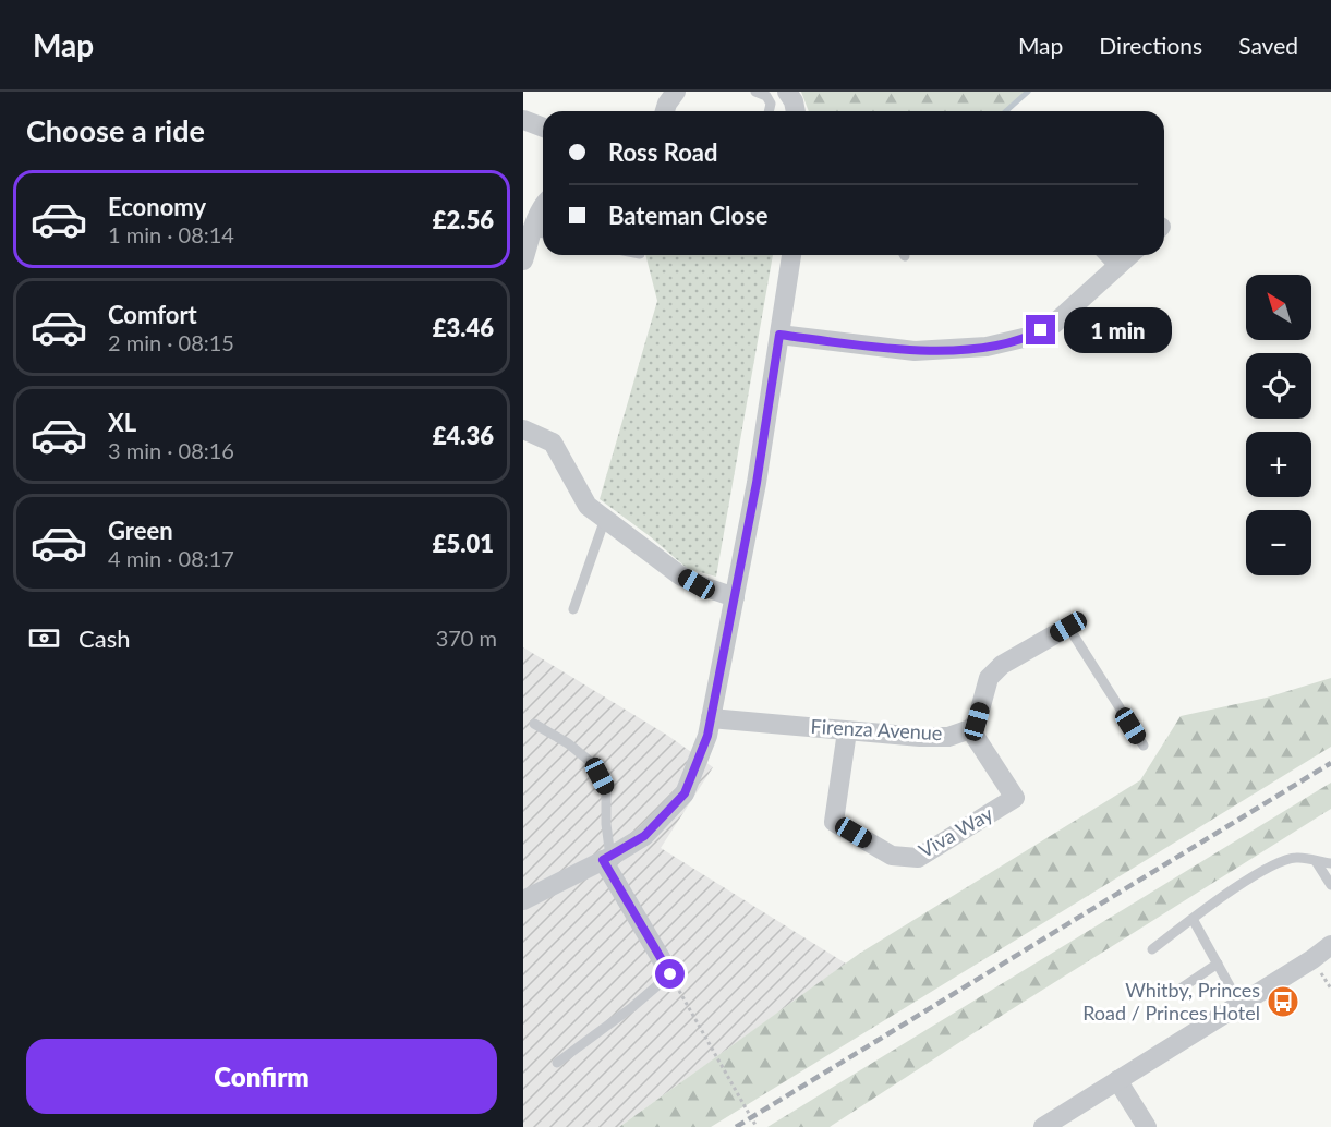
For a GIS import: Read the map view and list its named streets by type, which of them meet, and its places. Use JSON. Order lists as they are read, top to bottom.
{
  "streets": {
    "street": ["Firenza Avenue", "Viva Way"]
  },
  "crossings": [
    ["Firenza Avenue", "Viva Way"]
  ],
  "places": {
    "bus stop": ["Whitby, Princes Road / Princes Hotel"]
  },
  "north": "top left",
  "page": {
    "header": "Map",
    "nav": ["Map", "Directions", "Saved"],
    "heading": "Choose a ride",
    "banner": ["Ross Road", "Bateman Close"],
    "list": [
      {
        "name": "Economy",
        "note": "1 min · 08:14",
        "value": "£2.56"
      },
      {
        "name": "Comfort",
        "note": "2 min · 08:15",
        "value": "£3.46"
      },
      {
        "name": "XL",
        "note": "3 min · 08:16",
        "value": "£4.36"
      },
      {
        "name": "Green",
        "note": "4 min · 08:17",
        "value": "£5.01"
      }
    ],
    "map_buttons": ["+", "−"],
    "bubble": "1 min",
    "pay": ["Cash", "370 m"],
    "buttons": "Confirm"
  }
}
